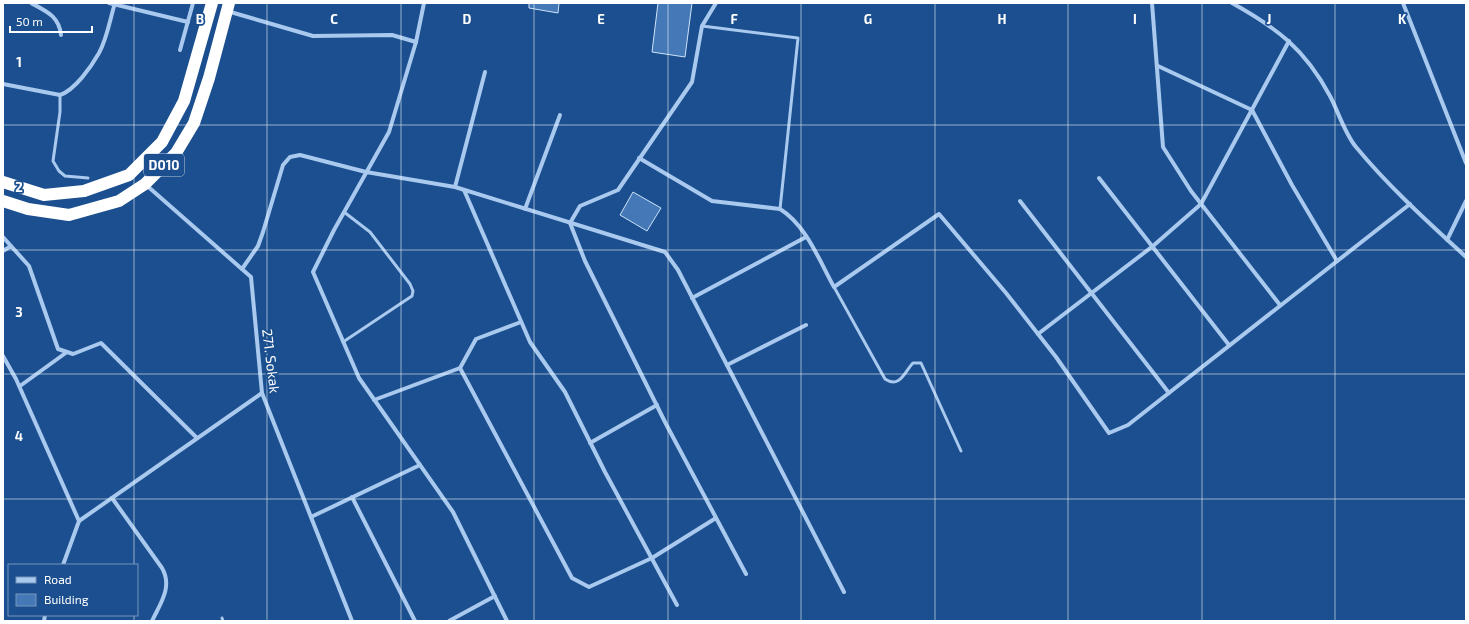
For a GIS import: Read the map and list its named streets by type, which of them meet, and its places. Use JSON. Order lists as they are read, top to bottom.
{
  "streets": {
    "highway": ["D010"],
    "street": ["271. Sokak"]
  },
  "crossings": [
    ["D010", "271. Sokak"]
  ],
  "legend": ["Road", "Building"],
  "scale_bar": "50 m",
  "grid": {
    "columns": [
      "B",
      "C",
      "D",
      "E",
      "F",
      "G",
      "H",
      "I",
      "J",
      "K"
    ],
    "rows": [
      "1",
      "2",
      "3",
      "4"
    ]
  }
}
